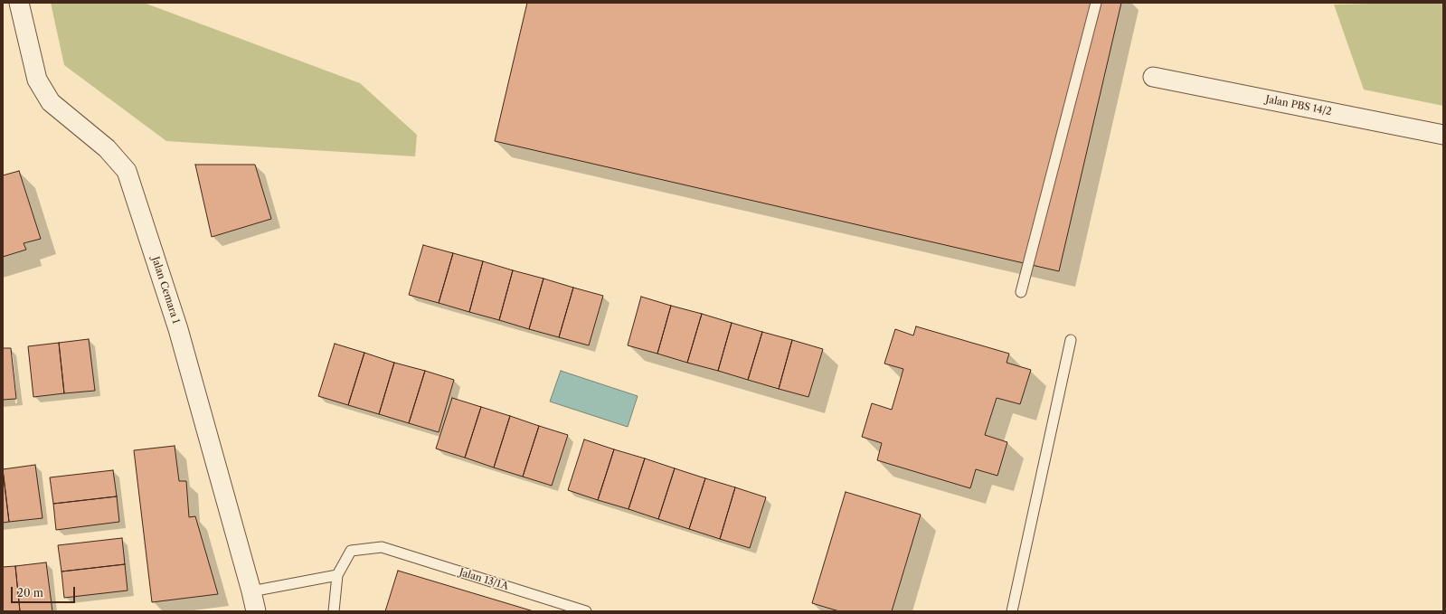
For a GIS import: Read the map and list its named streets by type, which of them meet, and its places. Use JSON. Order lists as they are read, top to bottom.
{
  "streets": {
    "street": ["Jalan PBS 14/2", "Jalan Cemara 1"],
    "lane": ["Jalan 13/1A"]
  },
  "scale_bar": "20 m"
}
